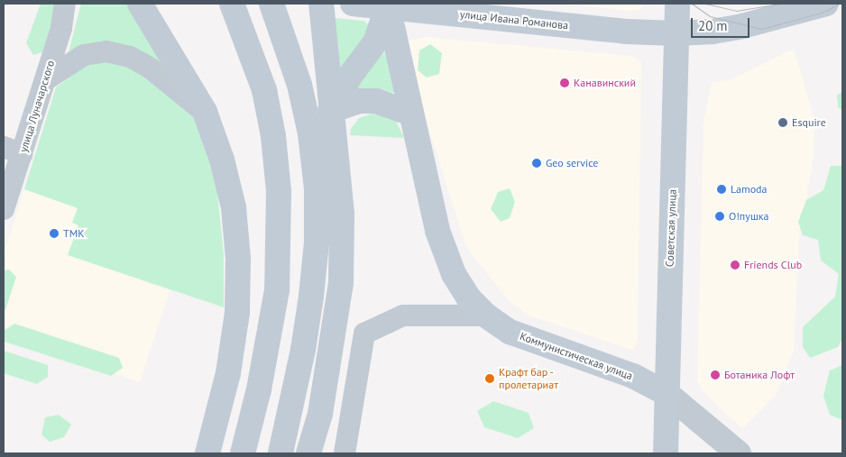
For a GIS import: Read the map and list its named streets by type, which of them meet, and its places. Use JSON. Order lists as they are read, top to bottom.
{
  "streets": {
    "main road": ["улица Ивана Романова", "Советская улица", "Коммунистическая улица"],
    "street": ["улица Луначарского"]
  },
  "crossings": [
    ["улица Ивана Романова", "Советская улица"],
    ["улица Ивана Романова", "Коммунистическая улица"],
    ["Советская улица", "Коммунистическая улица"]
  ],
  "places": [
    "Канавинский",
    "Esquire",
    "Geo service",
    "Lamoda",
    "О!пушка",
    "ТМК",
    "Friends Club",
    "Ботаника Лофт",
    "Крафт бар - пролетариат"
  ],
  "scale_bar": "20 m"
}
